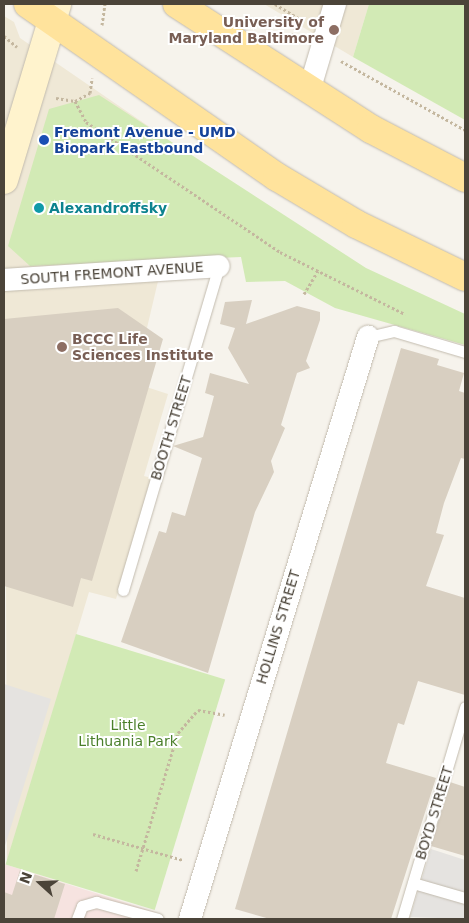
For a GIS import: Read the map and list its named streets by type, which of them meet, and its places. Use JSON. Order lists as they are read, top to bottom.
{
  "streets": {
    "street": ["SOUTH FREMONT AVENUE", "HOLLINS STREET"],
    "lane": ["BOOTH STREET", "BOYD STREET"]
  },
  "crossings": [
    ["SOUTH FREMONT AVENUE", "BOOTH STREET"]
  ],
  "parks": ["Little Lithuania Park"],
  "places": [
    "University of Maryland Baltimore",
    "Fremont Avenue - UMD Biopark Eastbound",
    "Alexandroffsky",
    "BCCC Life Sciences Institute"
  ],
  "north": "left"
}
